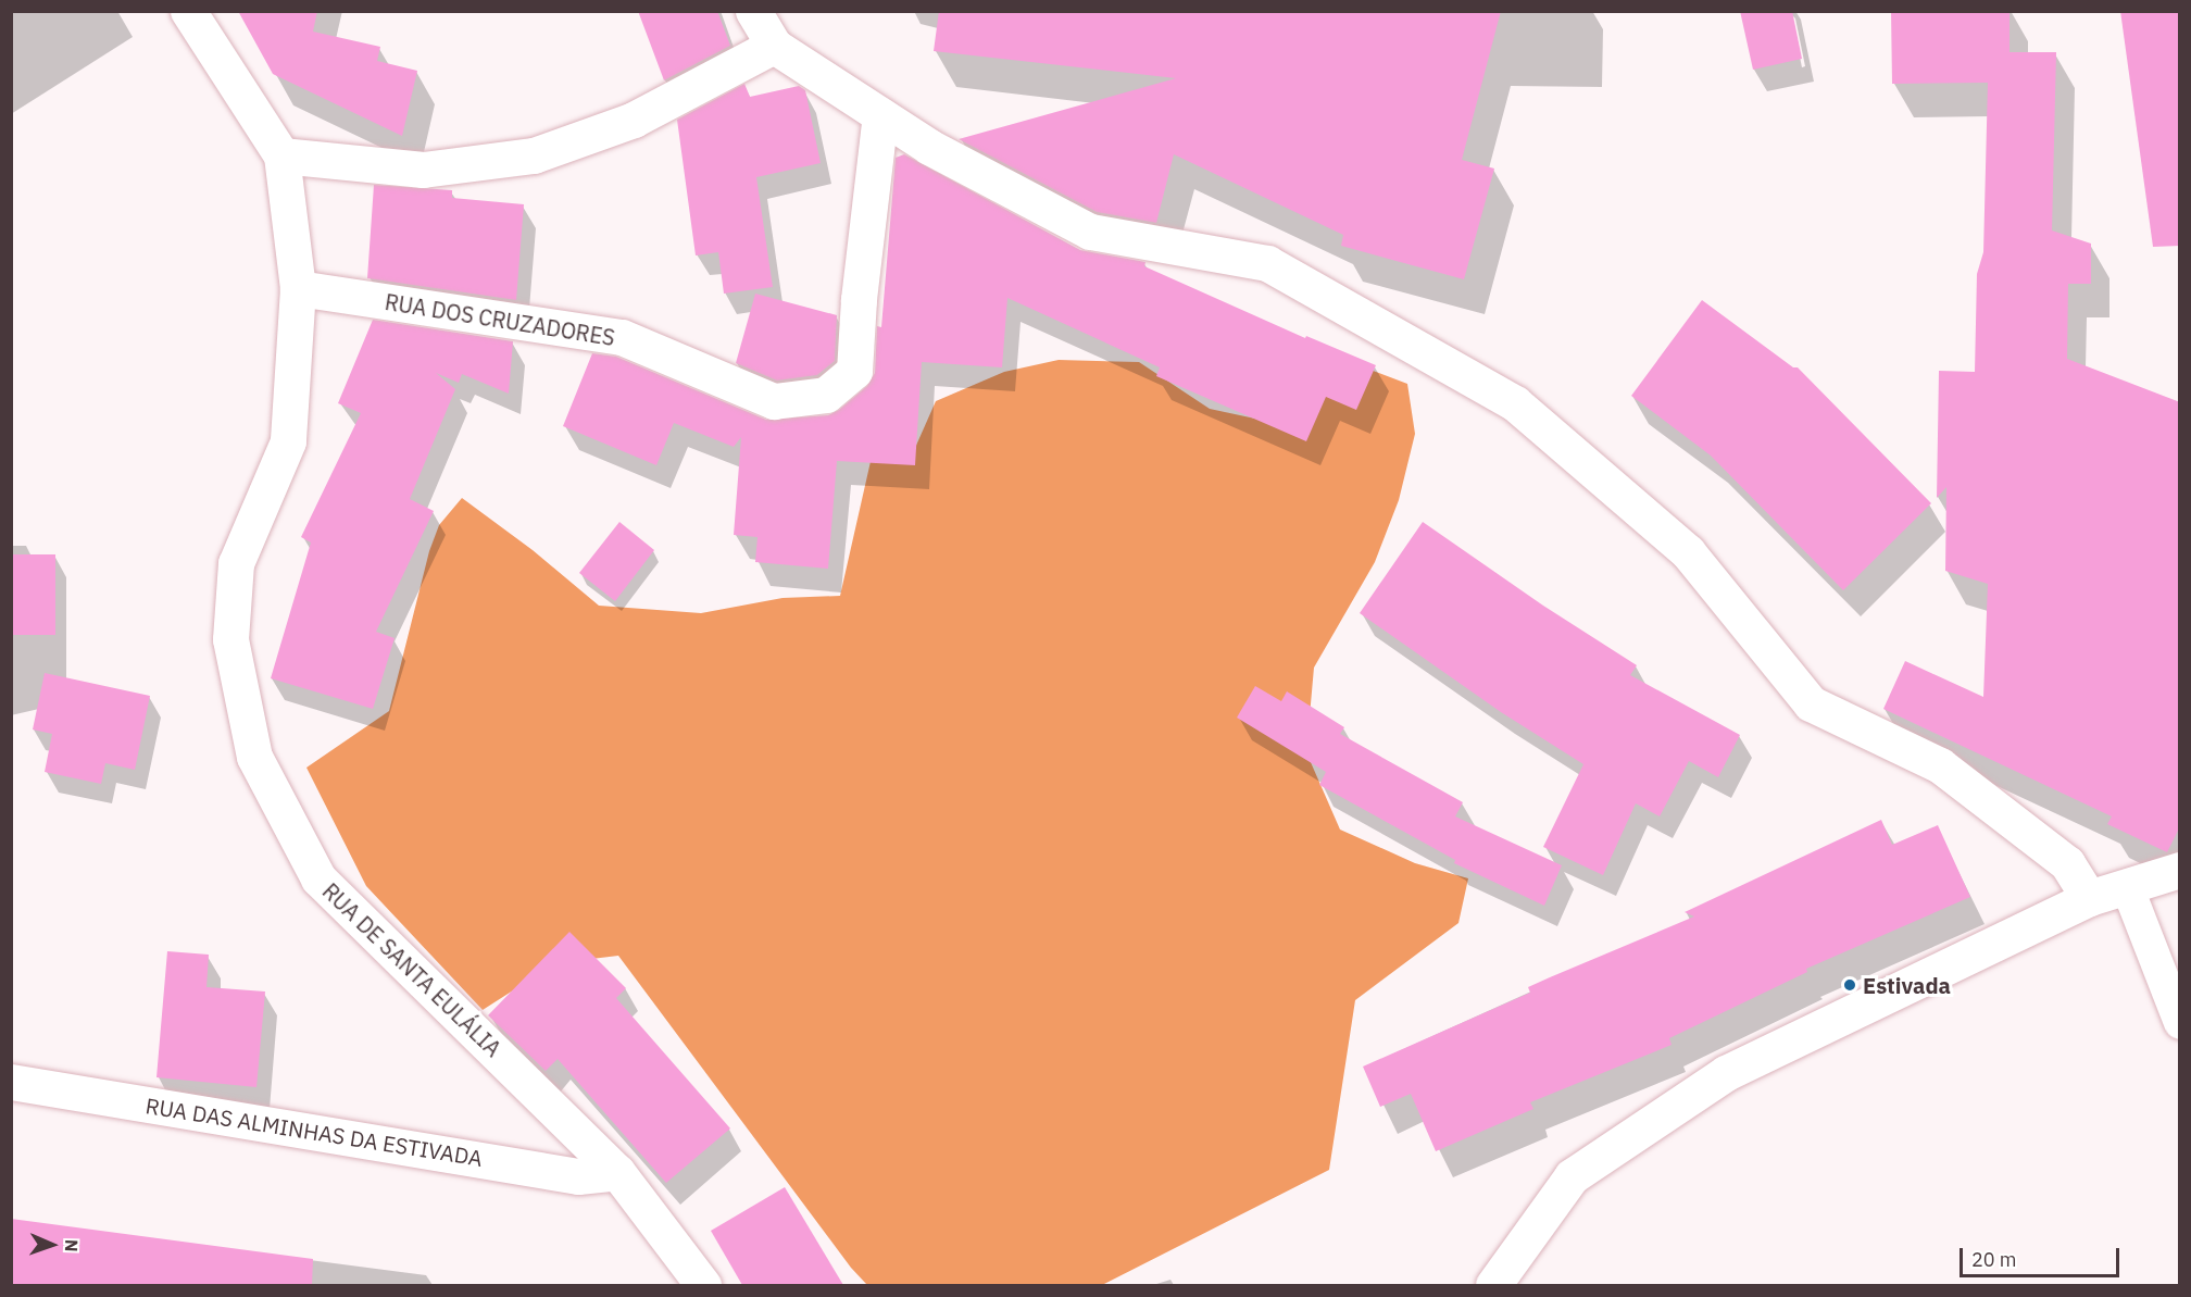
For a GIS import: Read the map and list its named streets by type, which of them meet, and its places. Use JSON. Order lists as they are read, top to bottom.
{
  "streets": {
    "street": ["RUA DOS CRUZADORES", "RUA DE SANTA EULÁLIA", "RUA DAS ALMINHAS DA ESTIVADA"]
  },
  "crossings": [
    ["RUA DOS CRUZADORES", "RUA DE SANTA EULÁLIA"],
    ["RUA DE SANTA EULÁLIA", "RUA DAS ALMINHAS DA ESTIVADA"]
  ],
  "places": ["Estivada"],
  "scale_bar": "20 m",
  "north": "right"
}
